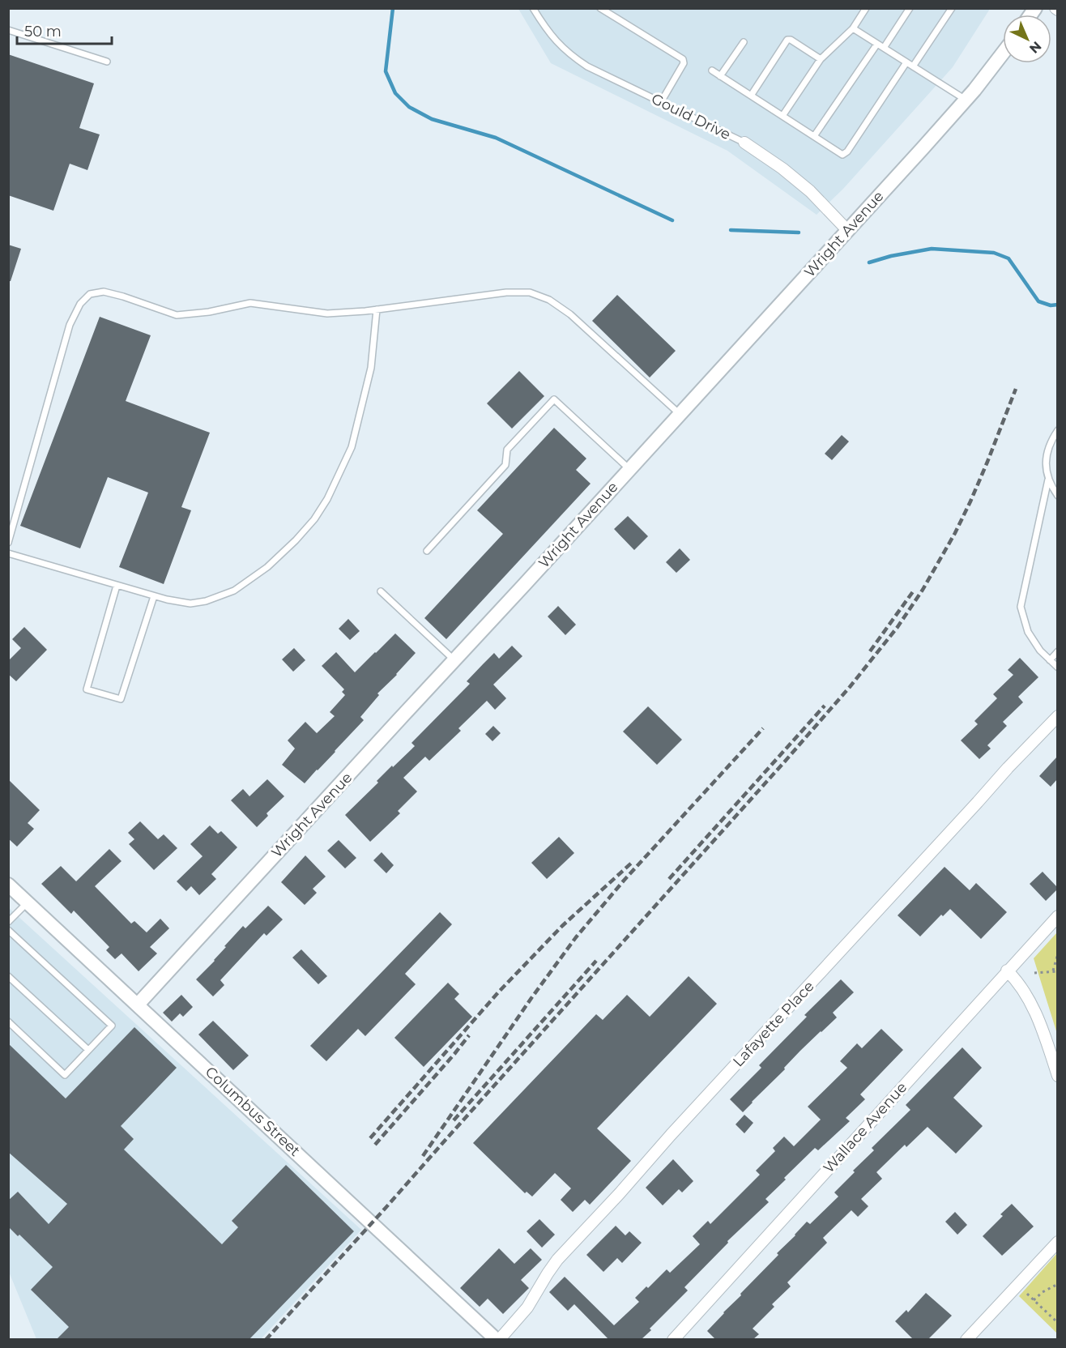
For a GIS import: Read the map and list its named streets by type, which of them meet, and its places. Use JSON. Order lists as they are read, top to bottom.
{
  "streets": {
    "street": [
      "Gould Drive",
      "Wright Avenue",
      "Lafayette Place",
      "Columbus Street",
      "Wallace Avenue"
    ]
  },
  "crossings": [
    ["Gould Drive", "Wright Avenue"],
    ["Wright Avenue", "Columbus Street"],
    ["Lafayette Place", "Columbus Street"]
  ],
  "scale_bar": "50 m",
  "north": "bottom right"
}
